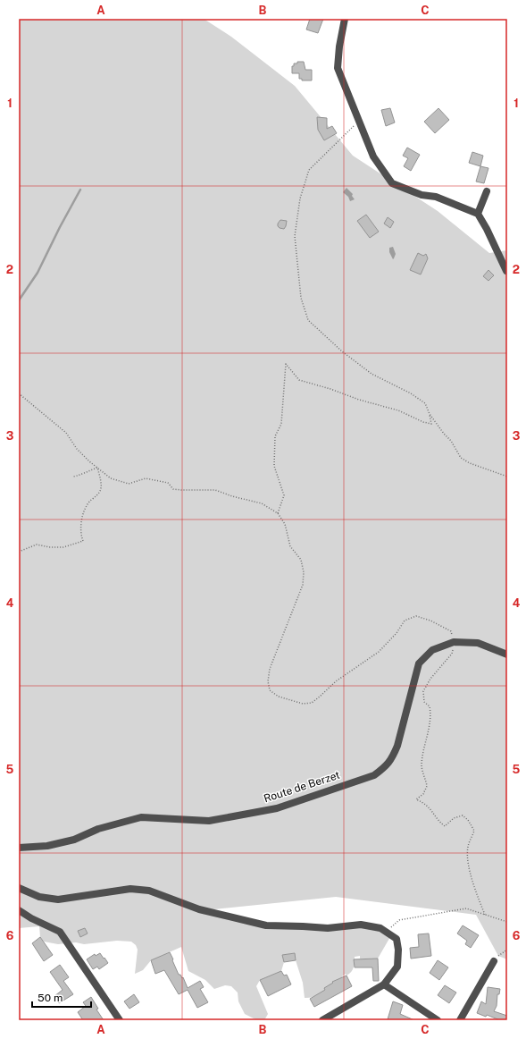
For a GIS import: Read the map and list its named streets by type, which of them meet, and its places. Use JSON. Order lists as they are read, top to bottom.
{
  "streets": {
    "street": ["Route de Berzet"]
  },
  "scale_bar": "50 m",
  "grid": {
    "columns": ["A", "B", "C"],
    "rows": [
      "1",
      "2",
      "3",
      "4",
      "5",
      "6"
    ]
  }
}
